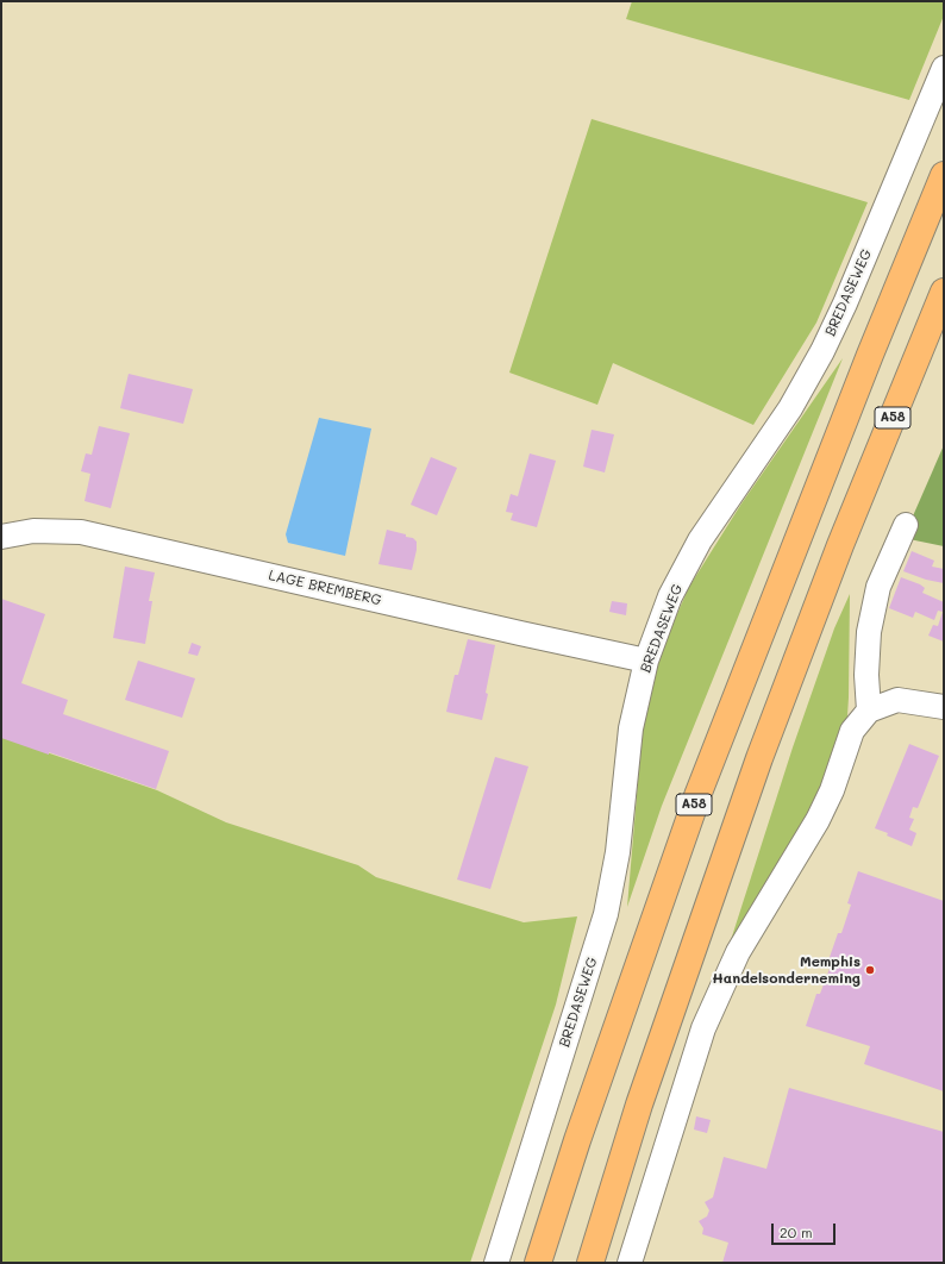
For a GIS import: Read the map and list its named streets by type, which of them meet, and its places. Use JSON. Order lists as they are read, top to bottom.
{
  "streets": {
    "highway": ["A58"],
    "street": ["BREDASEWEG", "LAGE BREMBERG"]
  },
  "crossings": [
    ["BREDASEWEG", "LAGE BREMBERG"]
  ],
  "places": ["Memphis Handelsonderneming"],
  "scale_bar": "20 m"
}
